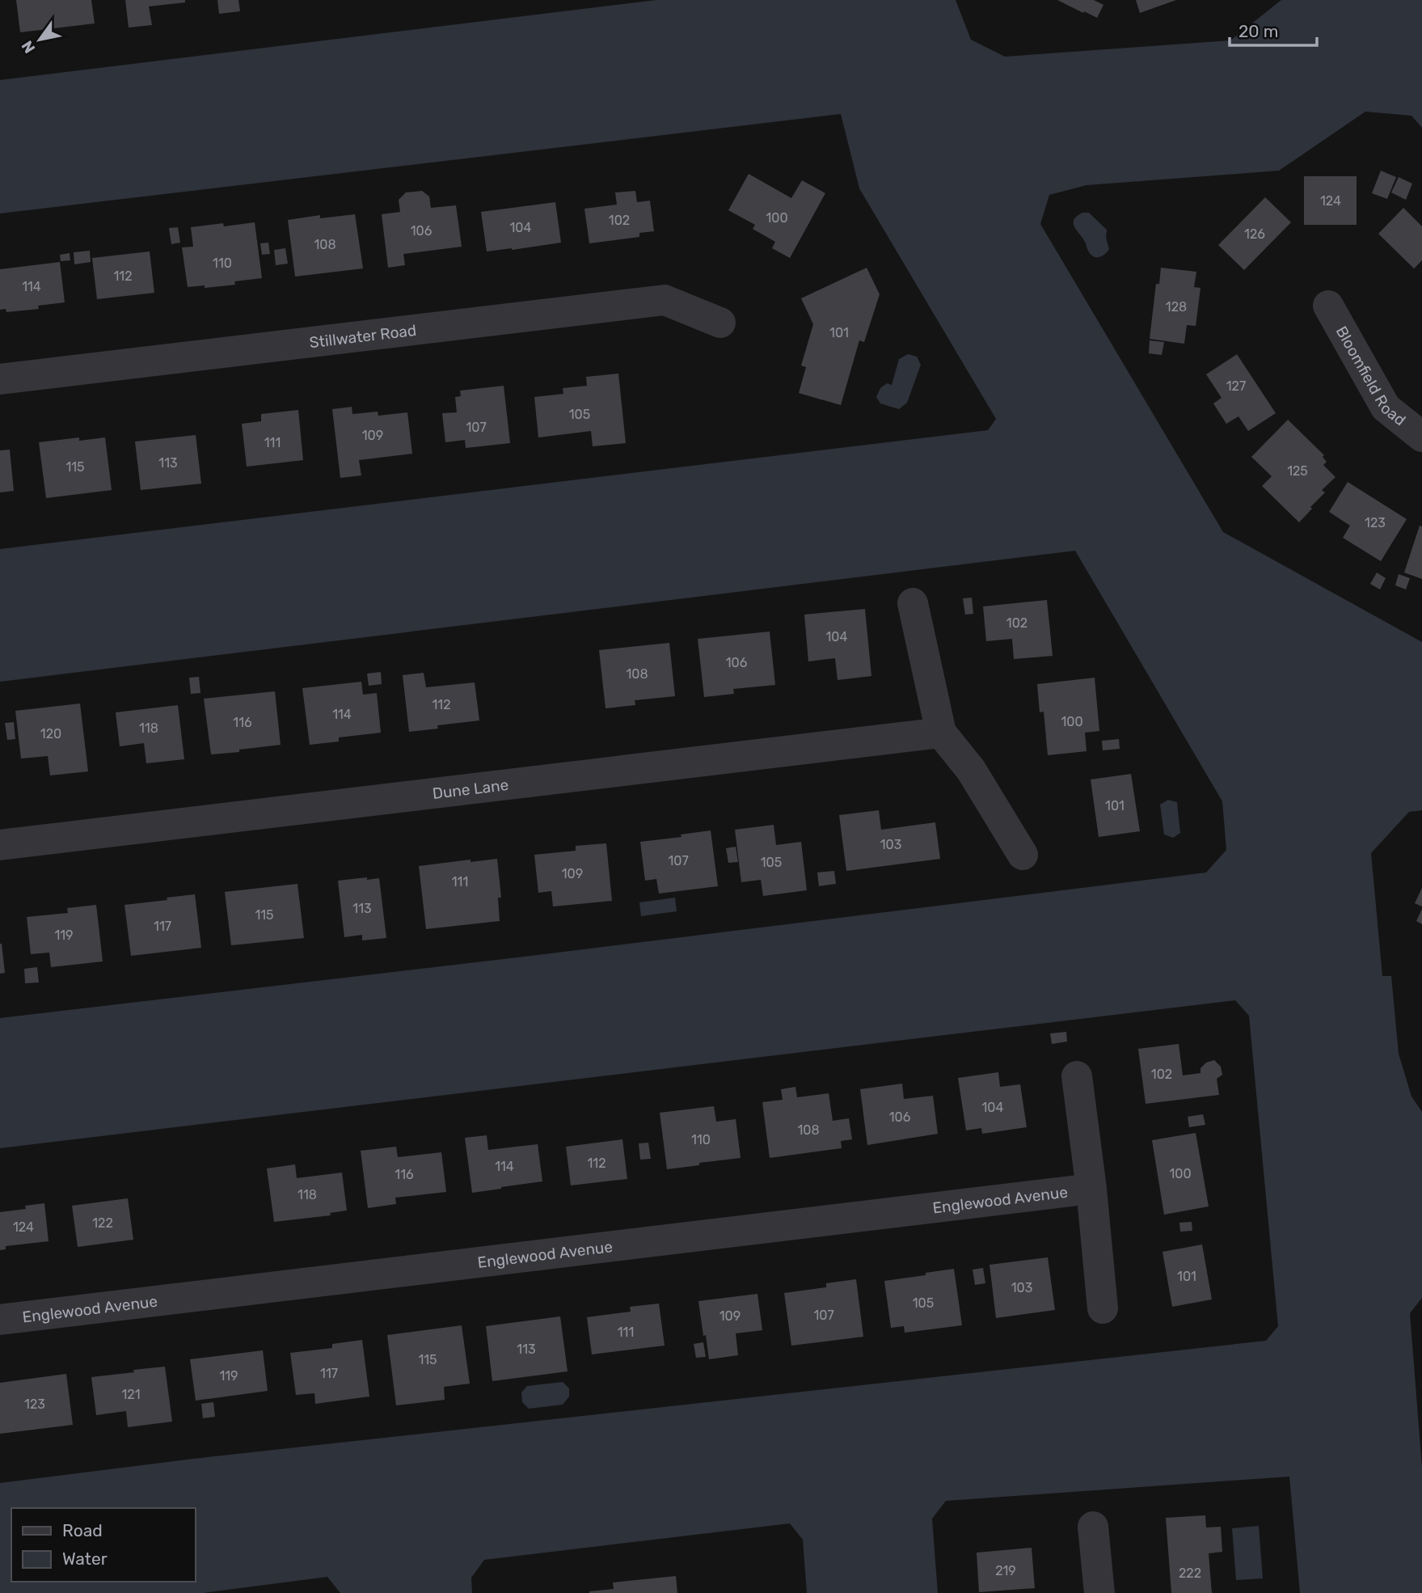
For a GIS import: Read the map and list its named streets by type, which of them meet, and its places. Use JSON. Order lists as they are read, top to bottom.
{
  "streets": {
    "street": [
      "Stillwater Road",
      "Bloomfield Road",
      "Dune Lane",
      "Englewood Avenue"
    ]
  },
  "house_numbers": [
    "124",
    "100",
    "102",
    "104",
    "106",
    "126",
    "108",
    "110",
    "112",
    "114",
    "128",
    "101",
    "127",
    "105",
    "107",
    "109",
    "111",
    "113",
    "115",
    "125",
    "123",
    "102",
    "104",
    "106",
    "108",
    "112",
    "114",
    "100",
    "116",
    "118",
    "120",
    "101",
    "103",
    "107",
    "105",
    "109",
    "111",
    "113",
    "115",
    "117",
    "119",
    "102",
    "104",
    "106",
    "108",
    "110",
    "112",
    "114",
    "100",
    "116",
    "118",
    "122",
    "124",
    "101",
    "103",
    "105",
    "107",
    "109",
    "111",
    "113",
    "115",
    "117",
    "119",
    "121",
    "123",
    "219",
    "222"
  ],
  "legend": ["Road", "Water"],
  "scale_bar": "20 m",
  "north": "bottom left"
}
